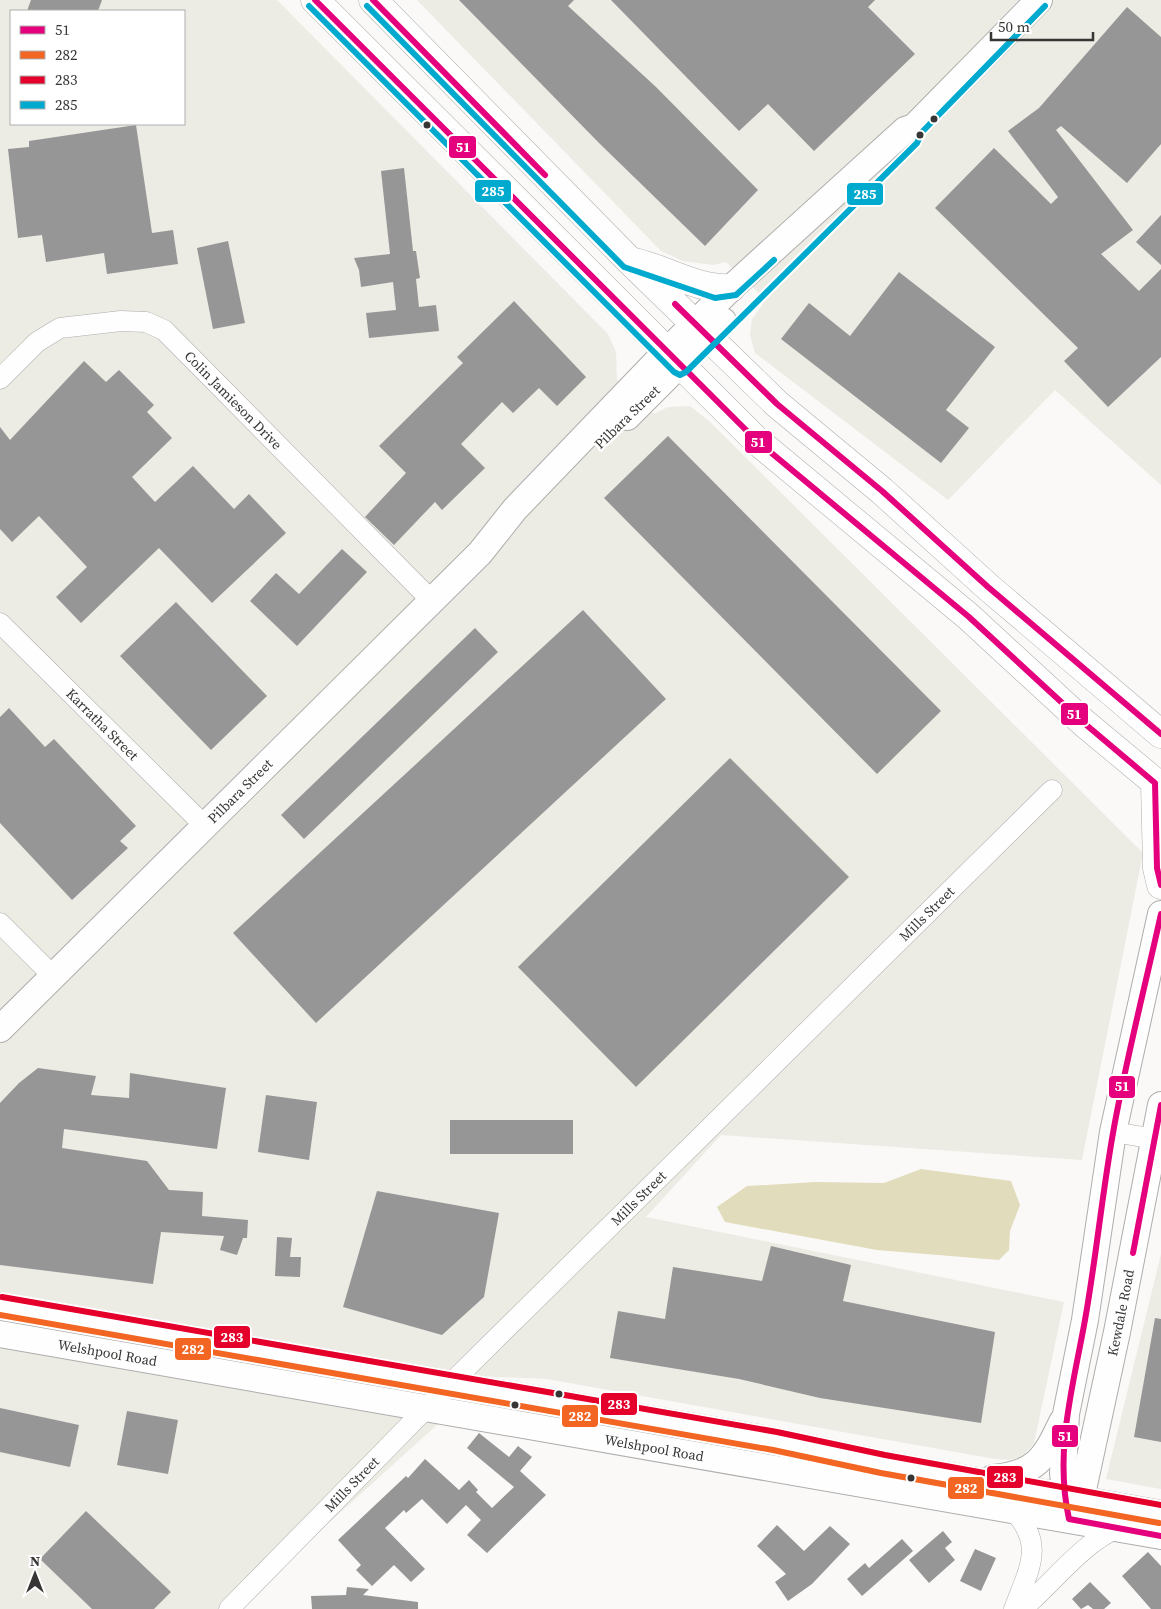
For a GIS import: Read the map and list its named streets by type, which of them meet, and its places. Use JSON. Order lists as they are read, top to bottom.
{
  "streets": {
    "main road": ["Pilbara Street", "Kewdale Road", "Welshpool Road"],
    "street": ["Colin Jamieson Drive", "Karratha Street", "Mills Street"]
  },
  "crossings": [
    ["Colin Jamieson Drive", "Pilbara Street"],
    ["Pilbara Street", "Karratha Street"],
    ["Mills Street", "Welshpool Road"],
    ["Kewdale Road", "Welshpool Road"]
  ],
  "lines": [
    "transit line 51",
    "transit line 285",
    "transit line 283",
    "transit line 282"
  ],
  "legend": [
    "51",
    "282",
    "283",
    "285"
  ],
  "scale_bar": "50 m",
  "north": "top"
}
